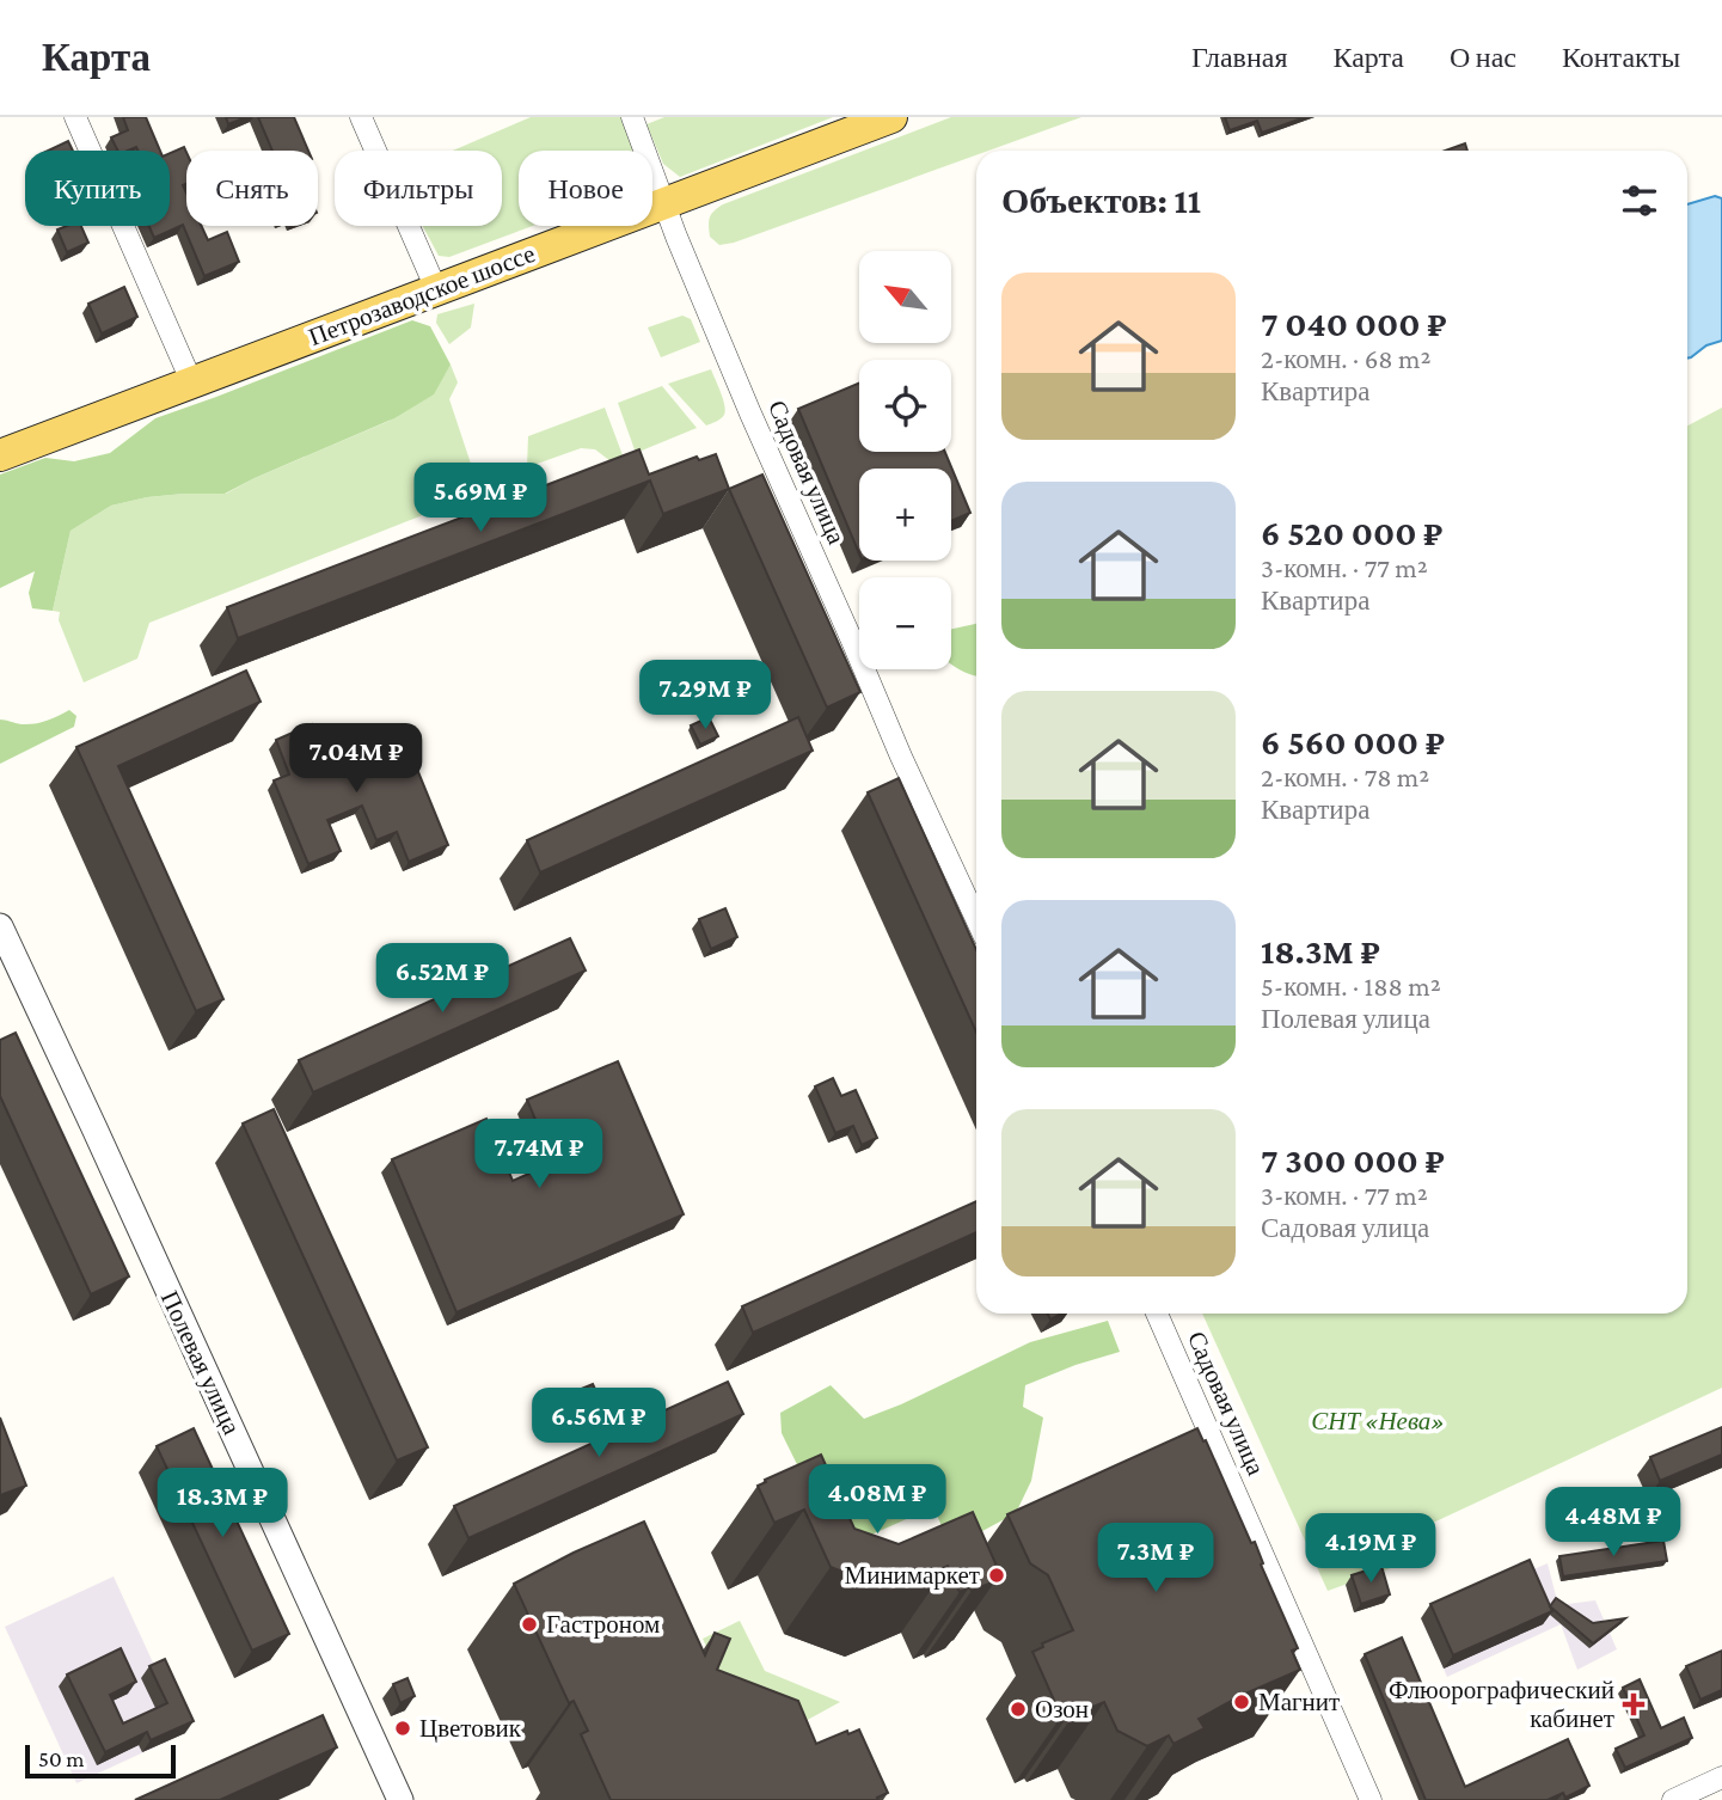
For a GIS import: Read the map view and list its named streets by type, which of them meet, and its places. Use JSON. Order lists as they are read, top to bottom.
{
  "streets": {
    "main road": ["Петрозаводское шоссе"],
    "street": ["Садовая улица", "Полевая улица"]
  },
  "crossings": [
    ["Петрозаводское шоссе", "Садовая улица"]
  ],
  "parks": ["СНТ «Нева»"],
  "places": {
    "other": [
      "Минимаркет",
      "Гастроном",
      "Магнит",
      "Озон",
      "Цветовик"
    ],
    "health": ["Флюорографический кабинет"]
  },
  "scale_bar": "50 m",
  "north": "top left",
  "page": {
    "header": "Карта",
    "nav": [
      "Главная",
      "Карта",
      "О нас",
      "Контакты"
    ],
    "chip": [
      "Купить",
      "Снять",
      "Фильтры",
      "Новое"
    ],
    "heading": "Объектов: 11",
    "map_buttons": ["+", "−"],
    "list": [
      {
        "name": "7 040 000 ₽",
        "note": "2-комн. · 68 m² · Квартира"
      },
      {
        "name": "6 520 000 ₽",
        "note": "3-комн. · 77 m² · Квартира"
      },
      {
        "name": "6 560 000 ₽",
        "note": "2-комн. · 78 m² · Квартира"
      },
      {
        "name": "18.3M ₽",
        "note": "5-комн. · 188 m² · Полевая улица"
      },
      {
        "name": "7 300 000 ₽",
        "note": "3-комн. · 77 m² · Садовая улица"
      }
    ],
    "price": [
      "5.69M ₽",
      "7.29M ₽",
      "7.04M ₽",
      "6.52M ₽",
      "7.74M ₽",
      "6.56M ₽",
      "4.08M ₽",
      "18.3M ₽",
      "4.48M ₽",
      "4.19M ₽",
      "7.3M ₽"
    ],
    "scale": "50 m"
  }
}
